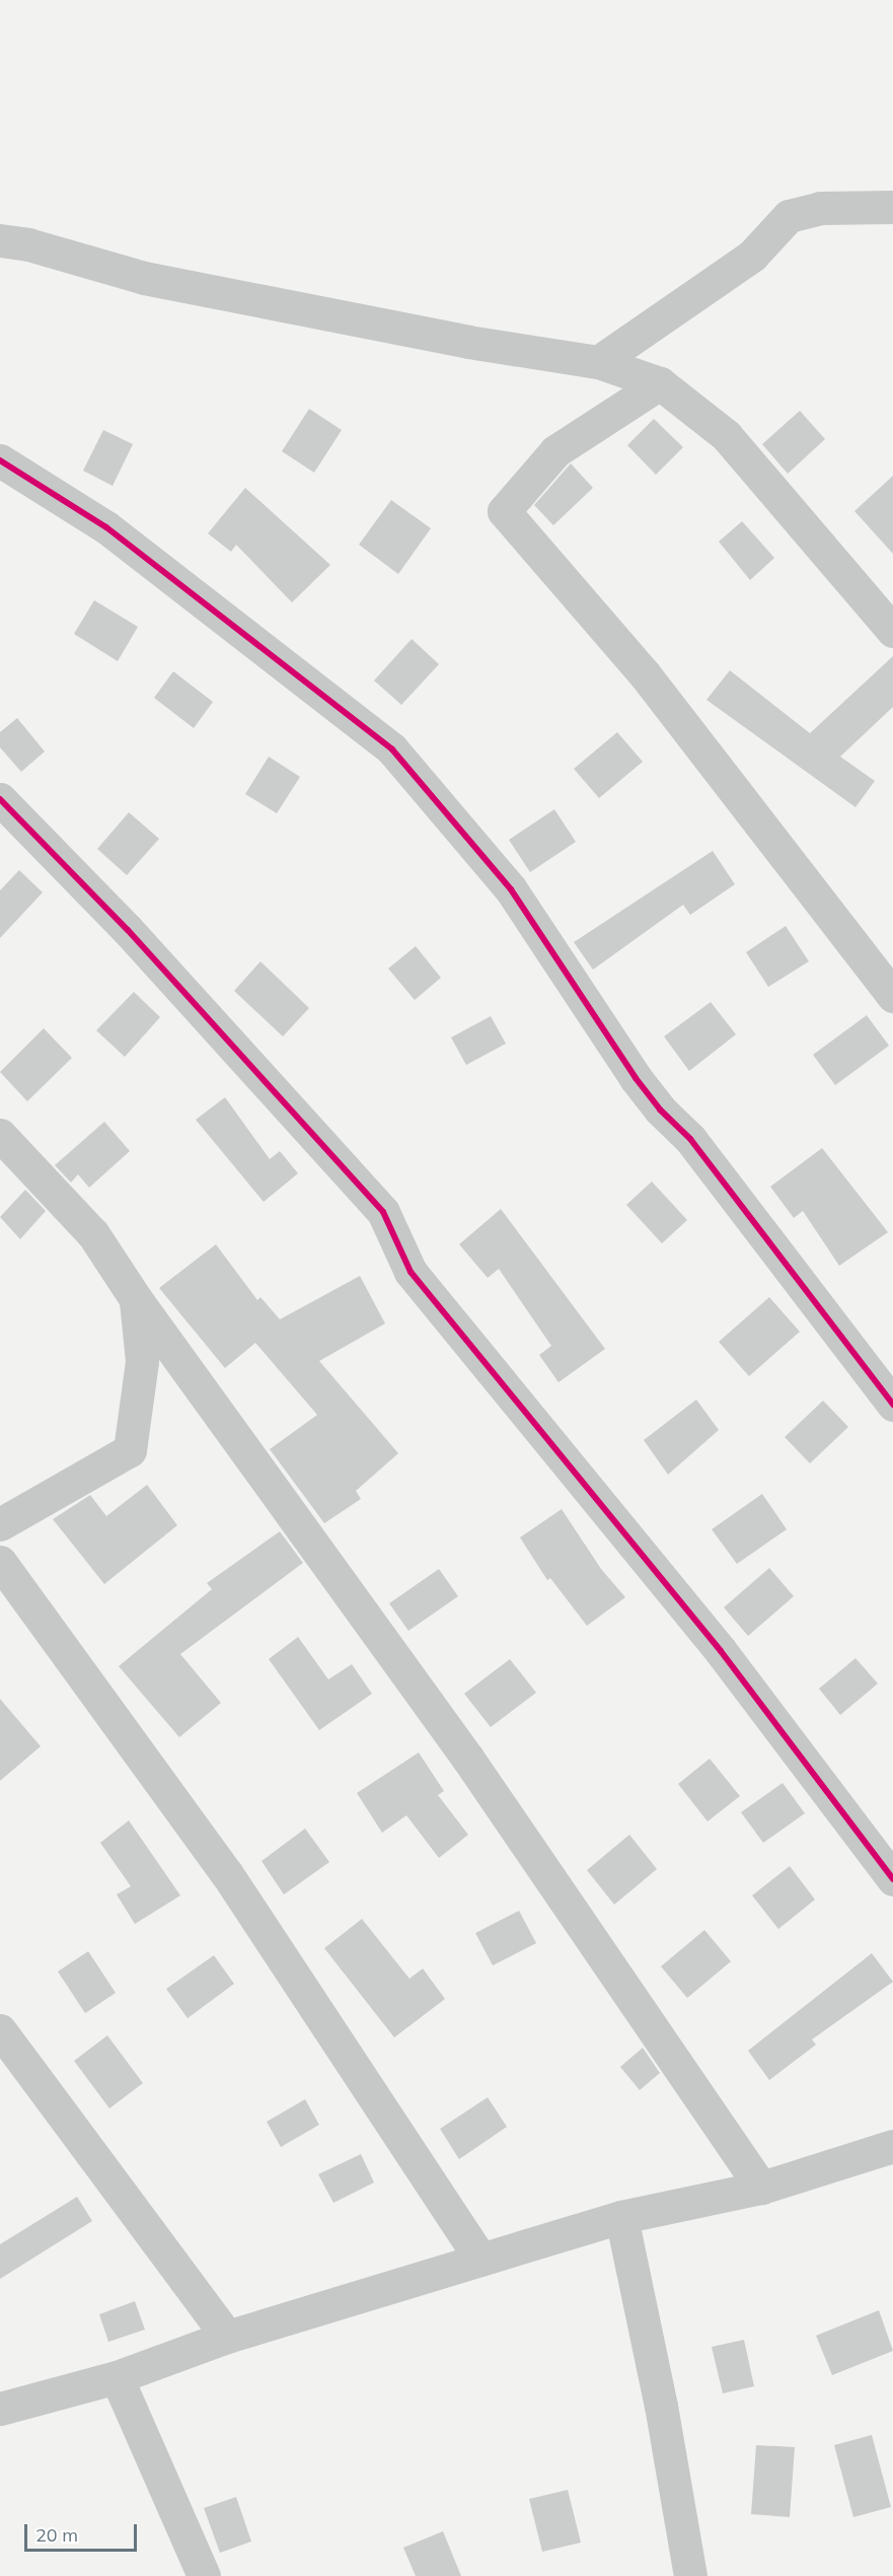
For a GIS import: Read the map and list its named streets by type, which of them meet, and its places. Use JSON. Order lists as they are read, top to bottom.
{
  "scale_bar": "20 m"
}
